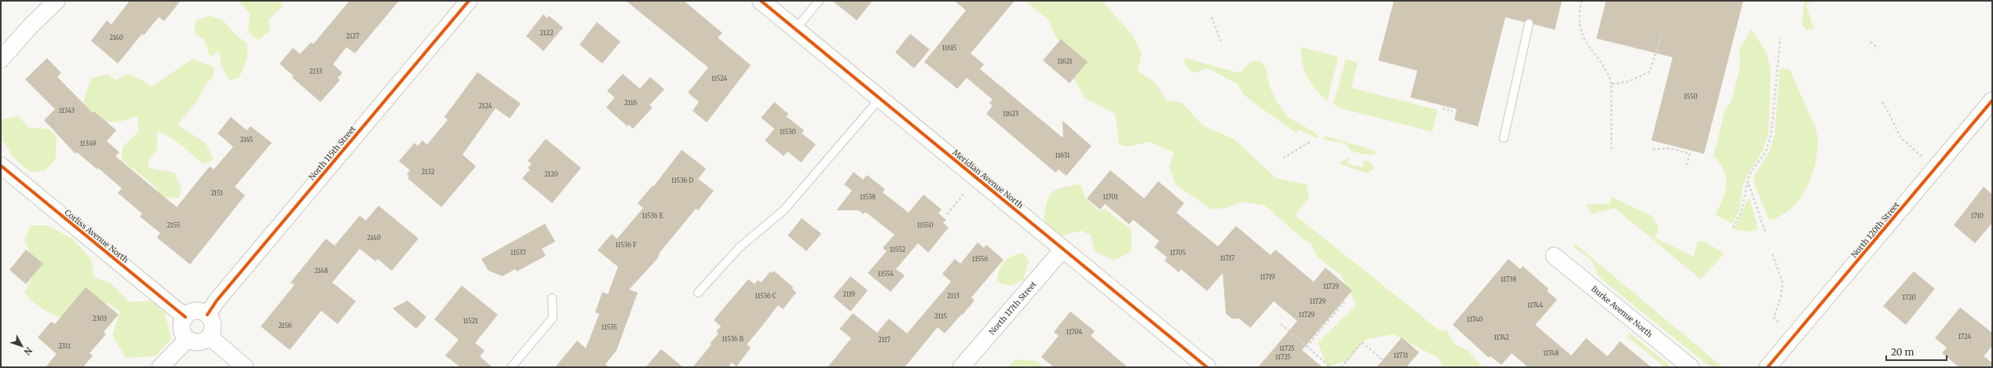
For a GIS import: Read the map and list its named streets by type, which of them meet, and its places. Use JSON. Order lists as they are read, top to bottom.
{
  "streets": {
    "street": [
      "North 115th Street",
      "Meridian Avenue North",
      "North 120th Street",
      "Corliss Avenue North",
      "North 117th Street",
      "Burke Avenue North"
    ]
  },
  "crossings": [
    ["North 115th Street", "Corliss Avenue North"],
    ["Meridian Avenue North", "North 117th Street"]
  ],
  "house_numbers": [
    "2122",
    "2127",
    "2140",
    "11615",
    "11621",
    "2133",
    "11524",
    "1550",
    "2116",
    "2124",
    "11343",
    "11623",
    "11530",
    "2145",
    "11349",
    "11631",
    "2132",
    "2120",
    "11536 D",
    "2151",
    "11538",
    "11701",
    "11536 E",
    "1710",
    "2155",
    "11550",
    "2140",
    "11536 F",
    "11552",
    "11537",
    "11705",
    "11717",
    "11556",
    "2148",
    "11554",
    "11719",
    "11738",
    "11729",
    "2119",
    "11536 C",
    "2113",
    "1720",
    "11729",
    "11744",
    "11729",
    "2115",
    "2303",
    "11740",
    "11521",
    "2156",
    "11535",
    "11704",
    "1724",
    "11742",
    "11536 B",
    "2117",
    "2311",
    "11725",
    "11748",
    "11731",
    "11725"
  ],
  "scale_bar": "20 m",
  "north": "bottom right"
}
